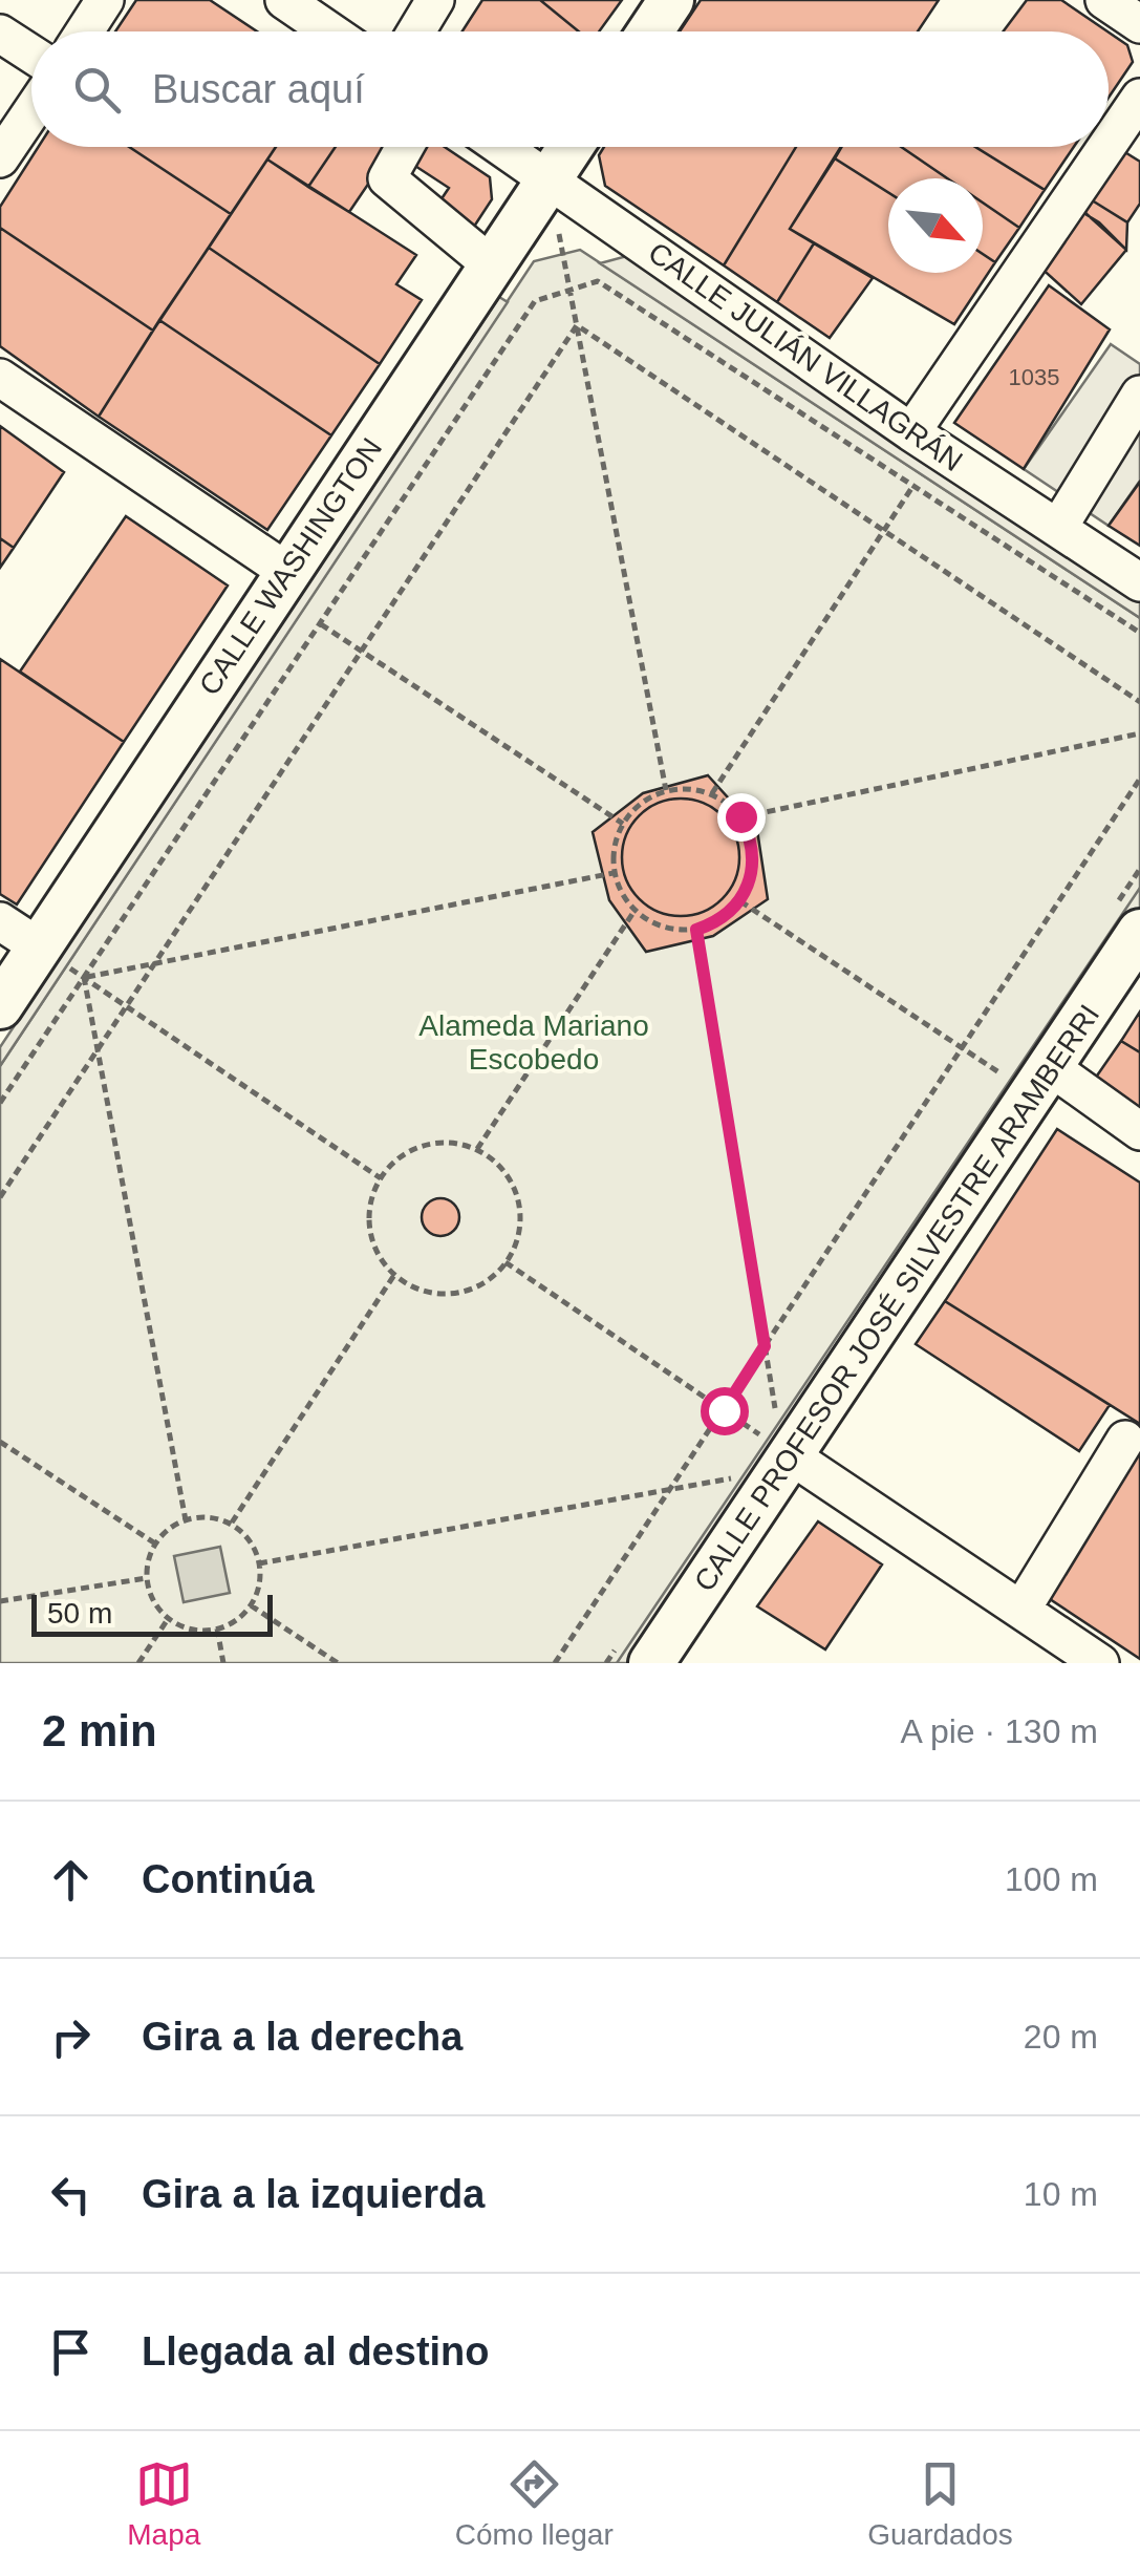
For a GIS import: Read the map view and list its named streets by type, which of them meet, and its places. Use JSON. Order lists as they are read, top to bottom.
{
  "streets": {
    "main road": ["CALLE WASHINGTON", "CALLE PROFESOR JOSÉ SILVESTRE ARAMBERRI"],
    "street": ["CALLE JULIÁN VILLAGRÁN"]
  },
  "crossings": [
    ["CALLE JULIÁN VILLAGRÁN", "CALLE WASHINGTON"]
  ],
  "parks": ["Alameda Mariano Escobedo"],
  "house_numbers": ["1035"],
  "scale_bar": "50 m",
  "north": "bottom right",
  "page": {
    "search": "Buscar aquí",
    "scale": "50 m",
    "heading": ["2 min", "A pie · 130 m"],
    "list": [
      ["Continúa", "100 m"],
      ["Gira a la derecha", "20 m"],
      ["Gira a la izquierda", "10 m"],
      "Llegada al destino"
    ],
    "nav": ["Mapa", "Cómo llegar", "Guardados"]
  }
}
